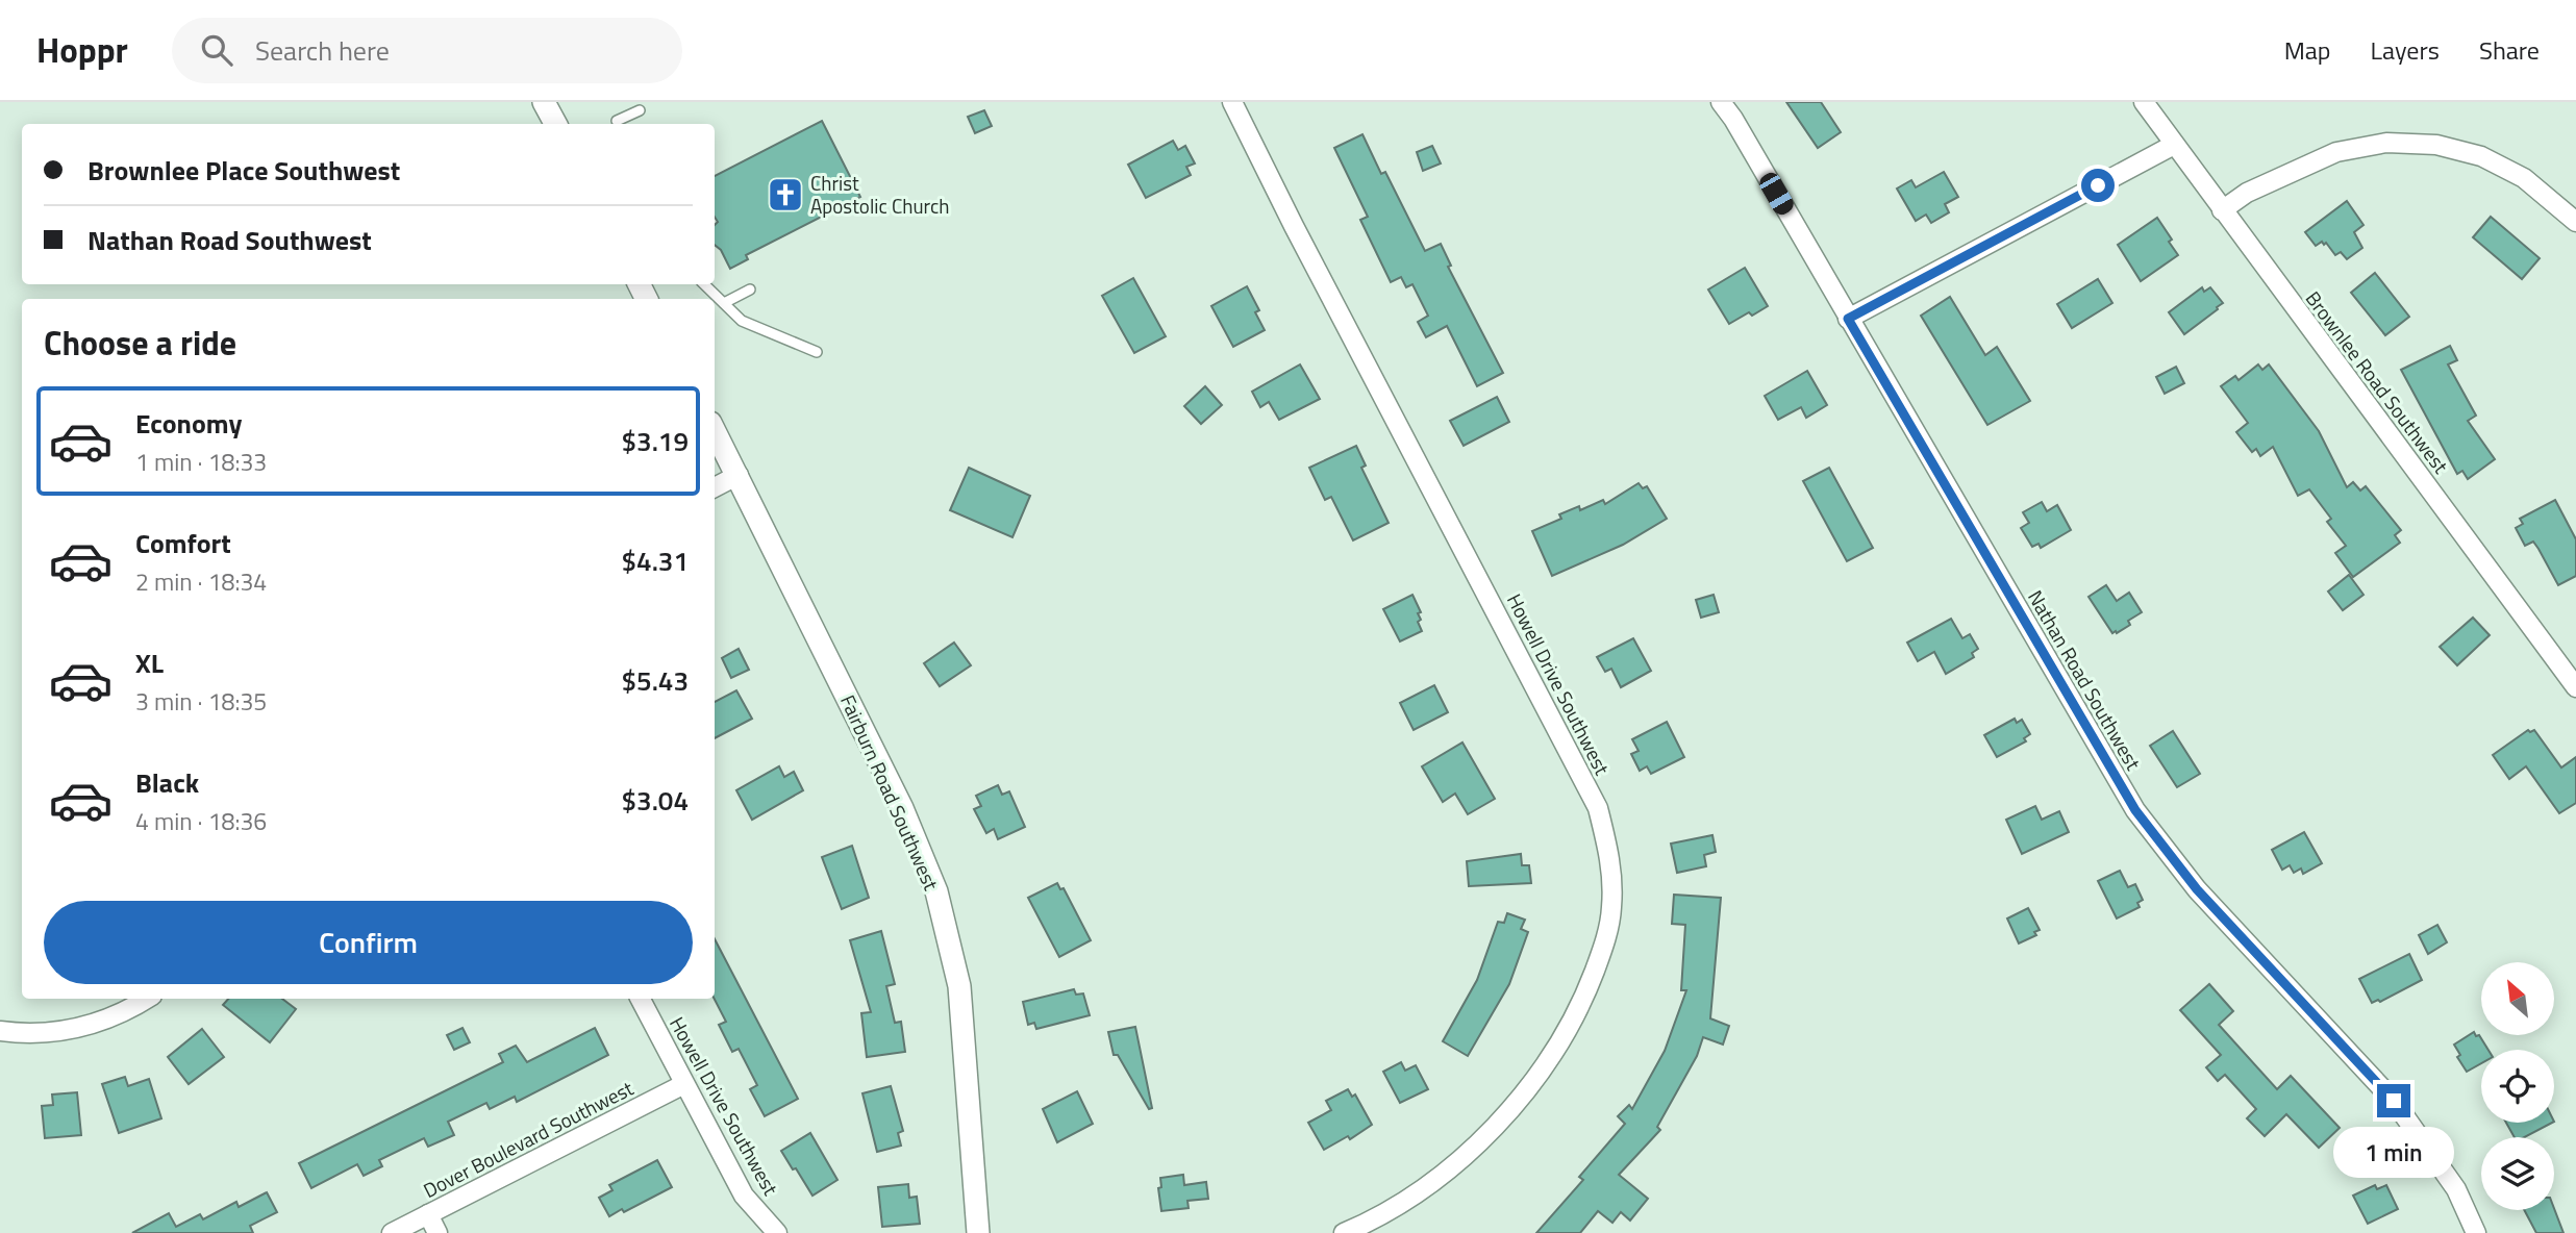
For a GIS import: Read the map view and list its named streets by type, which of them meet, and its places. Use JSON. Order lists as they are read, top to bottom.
{
  "streets": {
    "street": [
      "Brownlee Road Southwest",
      "Nathan Road Southwest",
      "Howell Drive Southwest",
      "Fairburn Road Southwest",
      "Dover Boulevard Southwest"
    ]
  },
  "crossings": [
    ["Howell Drive Southwest", "Dover Boulevard Southwest"]
  ],
  "places": {
    "church": ["Christ Apostolic Church"]
  },
  "north": "top left",
  "page": {
    "header": "Hoppr",
    "search": "Search here",
    "nav": ["Map", "Layers", "Share"],
    "banner": ["Brownlee Place Southwest", "Nathan Road Southwest"],
    "heading": "Choose a ride",
    "list": [
      {
        "name": "Economy",
        "note": "1 min · 18:33",
        "value": "$3.19"
      },
      {
        "name": "Comfort",
        "note": "2 min · 18:34",
        "value": "$4.31"
      },
      {
        "name": "XL",
        "note": "3 min · 18:35",
        "value": "$5.43"
      },
      {
        "name": "Black",
        "note": "4 min · 18:36",
        "value": "$3.04"
      }
    ],
    "buttons": "Confirm",
    "bubble": "1 min"
  }
}
